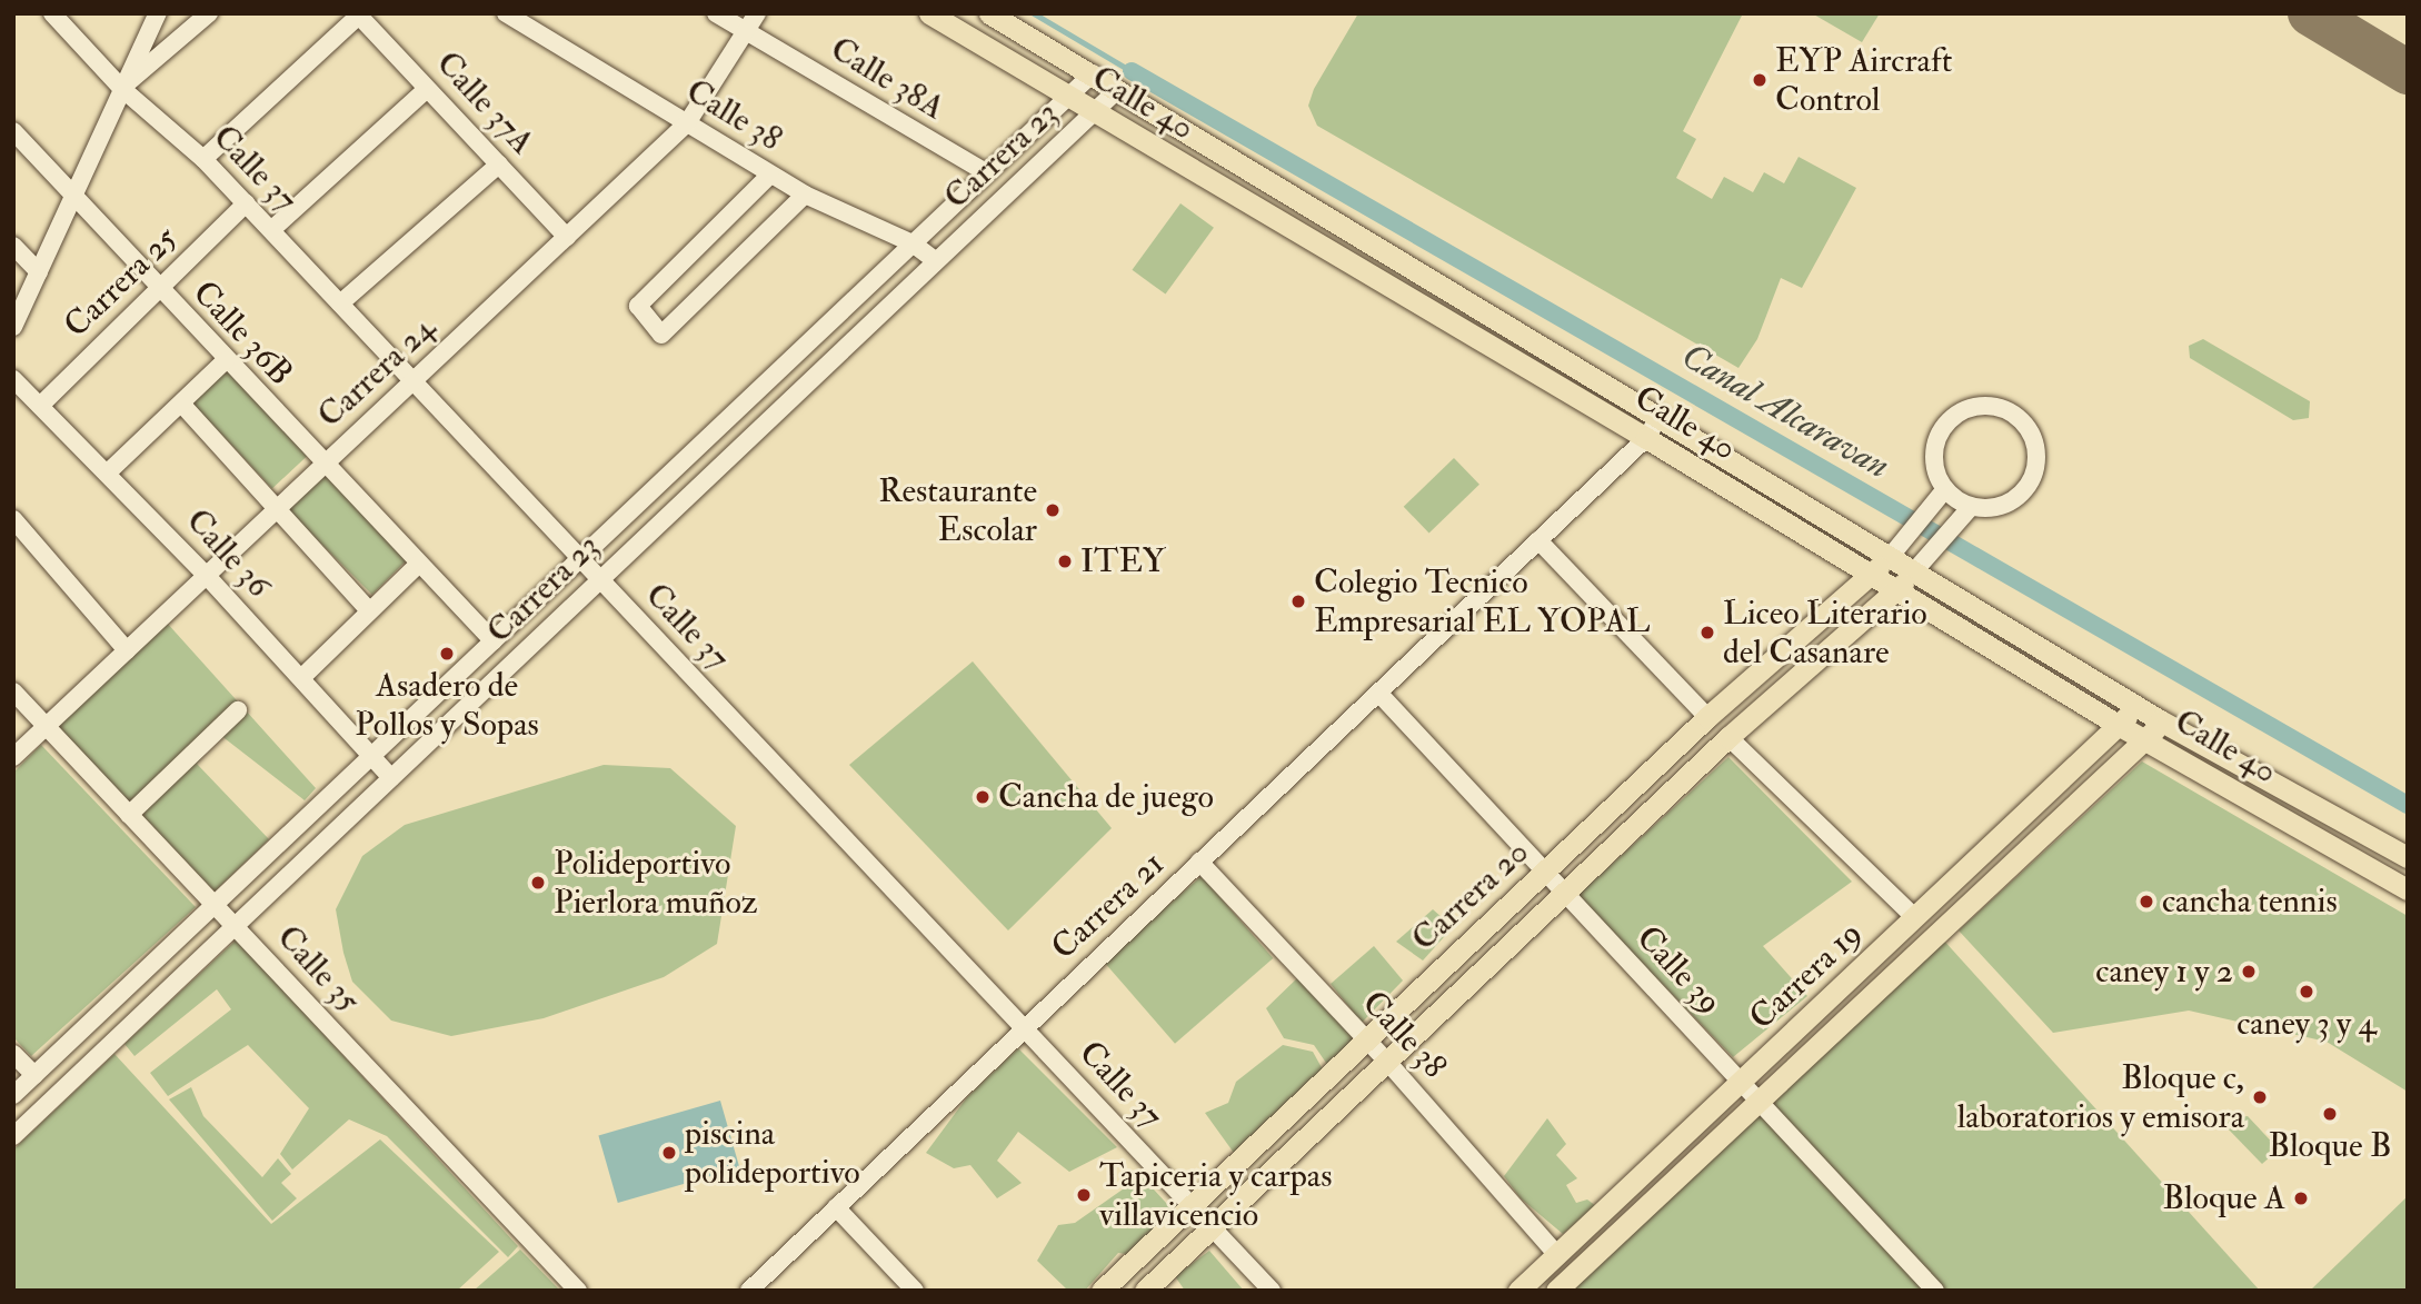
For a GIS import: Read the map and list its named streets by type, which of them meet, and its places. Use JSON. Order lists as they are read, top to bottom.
{
  "streets": {
    "main road": ["Calle 40", "Carrera 20", "Carrera 19"],
    "street": [
      "Calle 38A",
      "Calle 37A",
      "Calle 38",
      "Carrera 23",
      "Calle 37",
      "Carrera 25",
      "Calle 36B",
      "Carrera 24",
      "Calle 36",
      "Carrera 21",
      "Calle 35",
      "Calle 39"
    ]
  },
  "crossings": [
    ["Calle 38A", "Carrera 23"],
    ["Calle 38A", "Carrera 24"],
    ["Calle 37A", "Carrera 24"],
    ["Calle 40", "Carrera 23"],
    ["Calle 40", "Carrera 20"],
    ["Calle 40", "Carrera 21"],
    ["Calle 40", "Carrera 19"],
    ["Calle 38", "Carrera 23"],
    ["Calle 38", "Carrera 24"],
    ["Calle 38", "Carrera 20"],
    ["Calle 38", "Carrera 21"],
    ["Calle 38", "Carrera 19"],
    ["Carrera 23", "Calle 37"],
    ["Carrera 23", "Calle 36B"],
    ["Carrera 23", "Calle 36"],
    ["Carrera 23", "Calle 35"],
    ["Calle 37", "Carrera 25"],
    ["Calle 37", "Carrera 24"],
    ["Calle 37", "Carrera 20"],
    ["Calle 37", "Carrera 21"],
    ["Carrera 25", "Calle 36B"],
    ["Carrera 25", "Calle 36"],
    ["Calle 36B", "Carrera 24"],
    ["Carrera 24", "Calle 36"],
    ["Carrera 24", "Calle 35"],
    ["Carrera 20", "Calle 39"],
    ["Carrera 21", "Calle 39"],
    ["Calle 39", "Carrera 19"]
  ],
  "water": ["Canal Alcaravan"],
  "places": [
    "EYP Aircraft Control",
    "Restaurante Escolar",
    "ITEY",
    "Colegio Tecnico Empresarial EL YOPAL",
    "Liceo Literario del Casanare",
    "Asadero de Pollos y Sopas",
    "Cancha de juego",
    "Polideportivo Pierlora muñoz",
    "cancha tennis",
    "caney 1 y 2",
    "caney 3 y 4",
    "Bloque c, laboratorios y emisora",
    "Bloque B",
    "piscina polideportivo",
    "Tapiceria y carpas villavicencio",
    "Bloque A"
  ]
}
